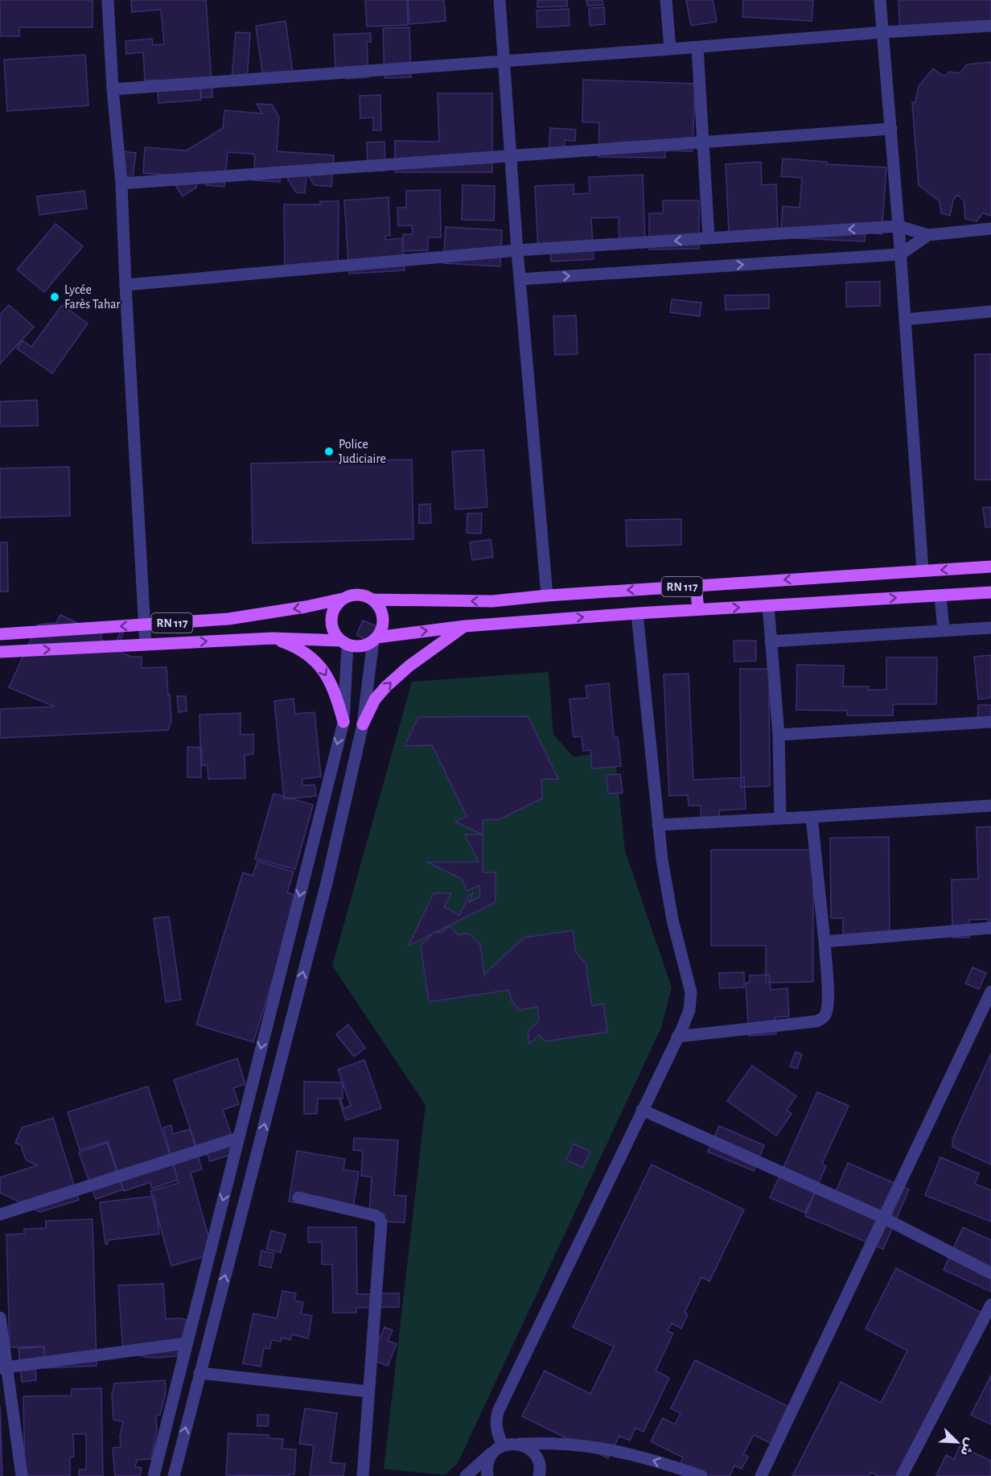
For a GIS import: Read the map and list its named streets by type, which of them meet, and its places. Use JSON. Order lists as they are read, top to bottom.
{
  "streets": {
    "main road": ["RN 117"]
  },
  "places": ["Lycée Farès Tahar", "Police Judiciaire"],
  "north": "bottom right"
}
